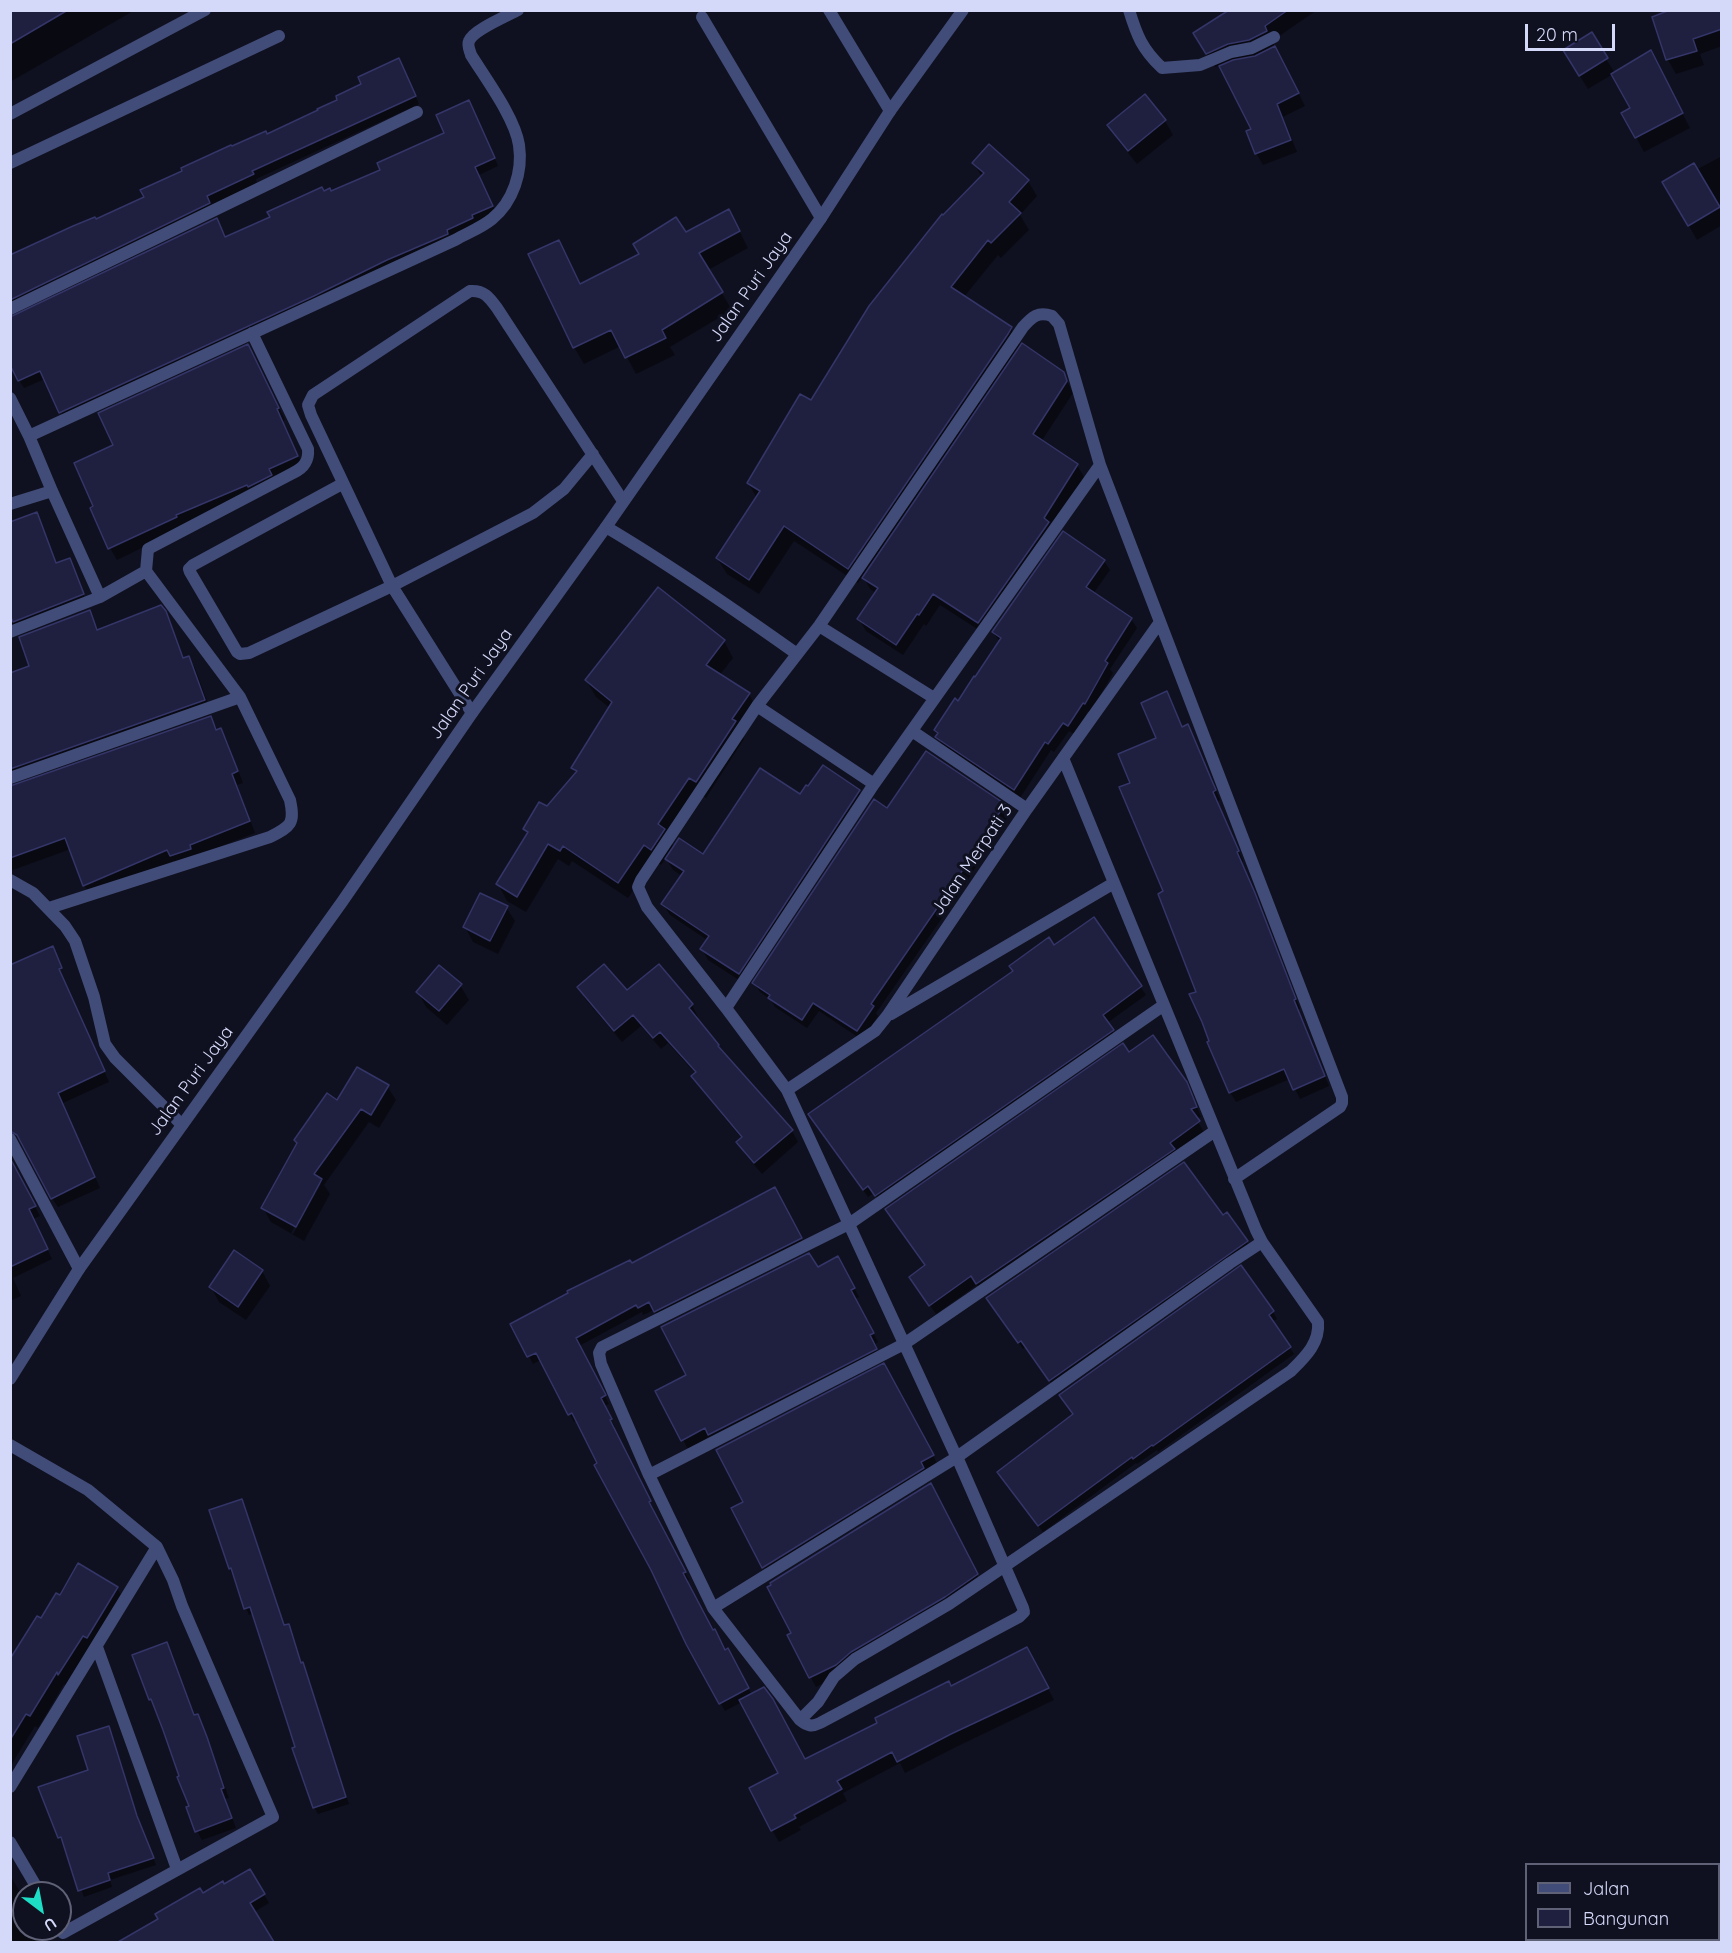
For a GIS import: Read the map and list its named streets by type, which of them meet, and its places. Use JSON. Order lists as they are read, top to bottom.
{
  "streets": {
    "street": ["Jalan Puri Jaya", "Jalan Merpati 3"]
  },
  "legend": ["Jalan", "Bangunan"],
  "scale_bar": "20 m",
  "north": "bottom right"
}
